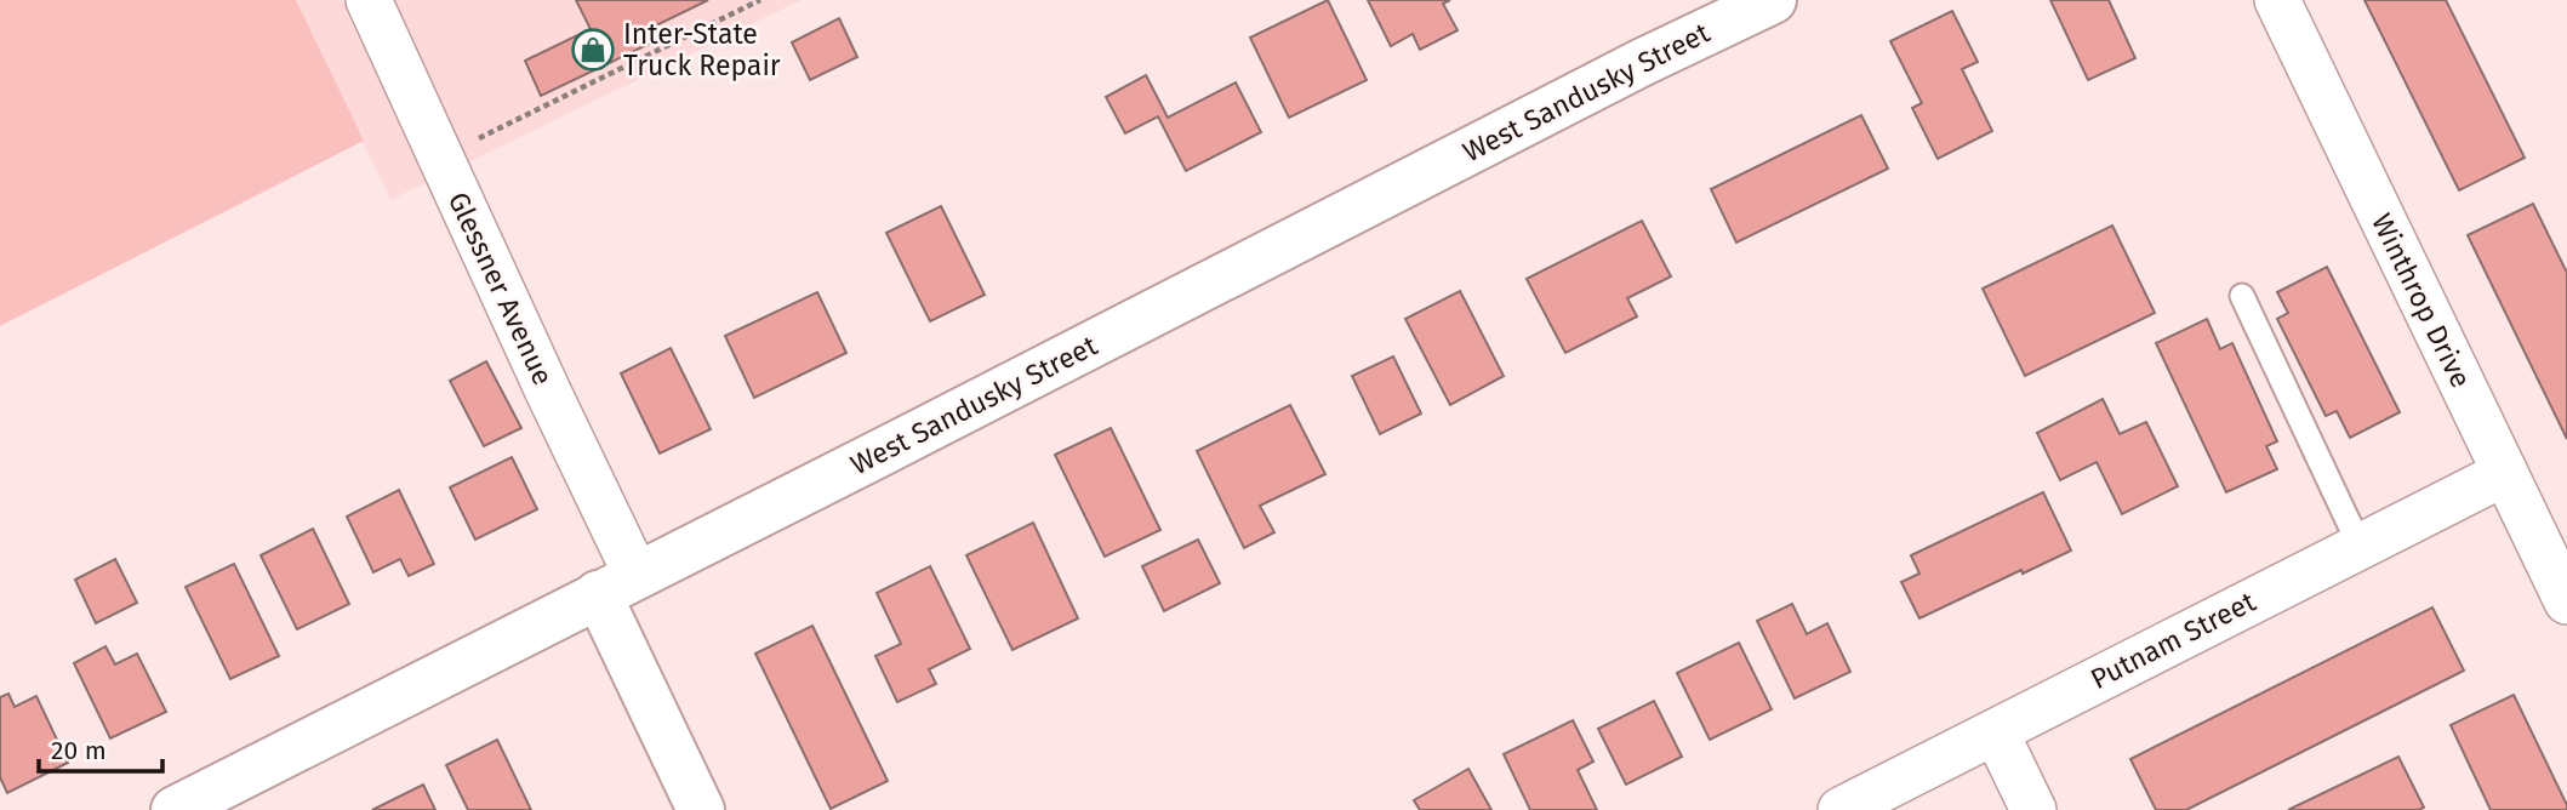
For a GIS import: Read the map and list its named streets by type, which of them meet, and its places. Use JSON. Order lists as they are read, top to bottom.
{
  "streets": {
    "street": [
      "West Sandusky Street",
      "Glessner Avenue",
      "Winthrop Drive",
      "Putnam Street"
    ]
  },
  "crossings": [
    ["West Sandusky Street", "Glessner Avenue"],
    ["Winthrop Drive", "Putnam Street"]
  ],
  "places": {
    "shop": ["Inter-State Truck Repair"]
  },
  "scale_bar": "20 m"
}
